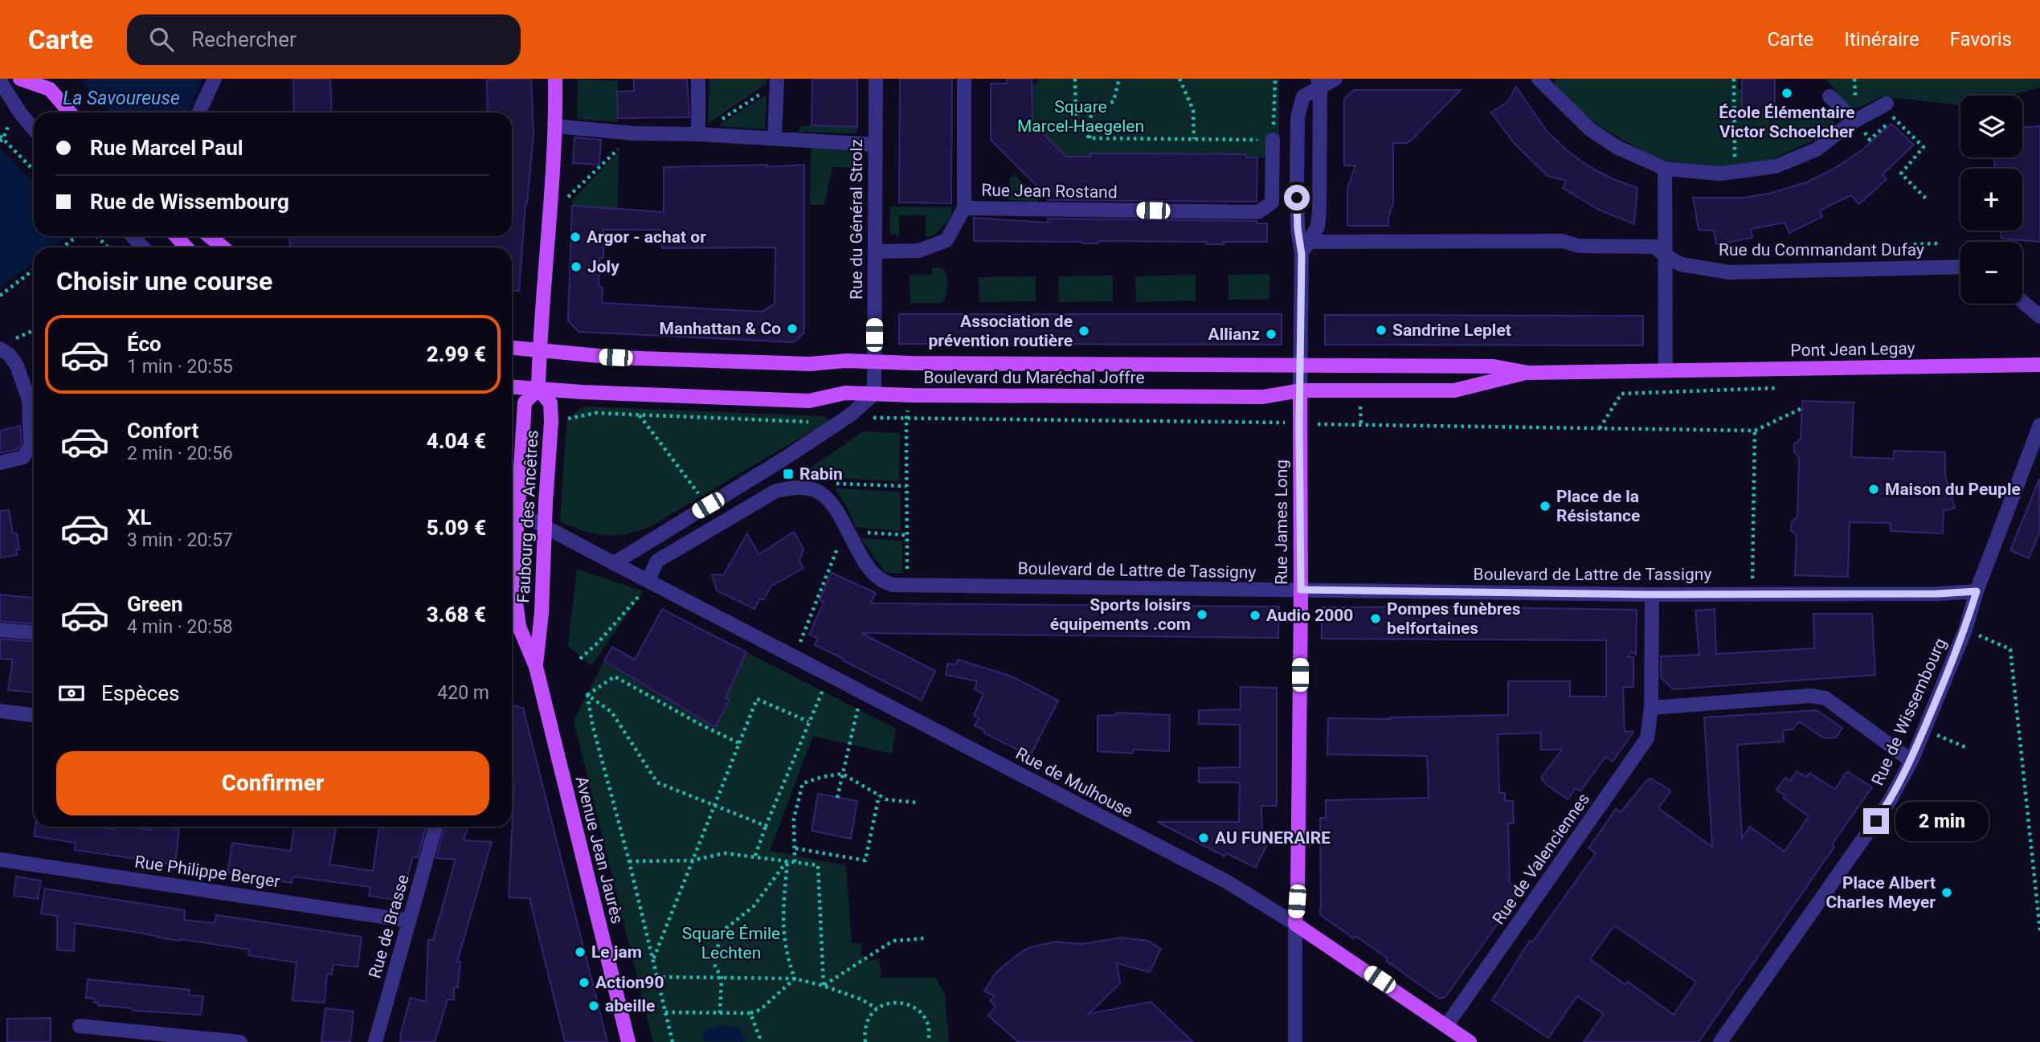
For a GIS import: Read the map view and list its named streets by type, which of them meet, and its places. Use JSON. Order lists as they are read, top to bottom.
{
  "streets": {
    "main road": [
      "Pont Jean Legay",
      "Boulevard du Maréchal Joffre",
      "Faubourg des Ancêtres",
      "Rue James Long",
      "Rue de Mulhouse",
      "Avenue Jean Jaurès"
    ],
    "street": [
      "Rue Jean Rostand",
      "Rue du Général Strolz",
      "Rue du Commandant Dufay",
      "Boulevard de Lattre de Tassigny",
      "Rue de Wissembourg",
      "Rue de Valenciennes",
      "Rue Philippe Berger",
      "Rue de Brasse"
    ]
  },
  "crossings": [
    ["Rue du Général Strolz", "Boulevard du Maréchal Joffre"],
    ["Pont Jean Legay", "Boulevard du Maréchal Joffre"],
    ["Boulevard du Maréchal Joffre", "Faubourg des Ancêtres"],
    ["Boulevard du Maréchal Joffre", "Rue James Long"],
    ["Faubourg des Ancêtres", "Rue de Mulhouse"],
    ["Faubourg des Ancêtres", "Avenue Jean Jaurès"],
    ["Rue James Long", "Boulevard de Lattre de Tassigny"],
    ["Rue James Long", "Rue de Mulhouse"],
    ["Boulevard de Lattre de Tassigny", "Rue de Wissembourg"],
    ["Boulevard de Lattre de Tassigny", "Rue de Mulhouse"],
    ["Boulevard de Lattre de Tassigny", "Rue de Valenciennes"],
    ["Rue de Mulhouse", "Rue de Valenciennes"],
    ["Rue Philippe Berger", "Rue de Brasse"]
  ],
  "water": ["La Savoureuse"],
  "parks": ["Square Marcel-Haegelen", "Square Émile Lechten"],
  "places": {
    "other": [
      "École Élémentaire Victor Schoelcher",
      "Argor - achat or",
      "Joly",
      "Manhattan & Co",
      "Sandrine Leplet",
      "Association de prévention routière",
      "Allianz",
      "Maison du Peuple",
      "Place de la Résistance",
      "Sports loisirs équipements .com",
      "Audio 2000",
      "Pompes funèbres belfortaines",
      "AU FUNERAIRE",
      "Place Albert Charles Meyer",
      "Le jam",
      "Action90",
      "abeille"
    ],
    "transit": ["Rabin"]
  },
  "page": {
    "header": "Carte",
    "search": "Rechercher",
    "nav": ["Carte", "Itinéraire", "Favoris"],
    "map_buttons": ["+", "−"],
    "banner": ["Rue Marcel Paul", "Rue de Wissembourg"],
    "heading": "Choisir une course",
    "list": [
      {
        "name": "Éco",
        "note": "1 min · 20:55",
        "value": "2.99 €"
      },
      {
        "name": "Confort",
        "note": "2 min · 20:56",
        "value": "4.04 €"
      },
      {
        "name": "XL",
        "note": "3 min · 20:57",
        "value": "5.09 €"
      },
      {
        "name": "Green",
        "note": "4 min · 20:58",
        "value": "3.68 €"
      }
    ],
    "pay": ["Espèces", "420 m"],
    "buttons": "Confirmer",
    "bubble": "2 min"
  }
}
